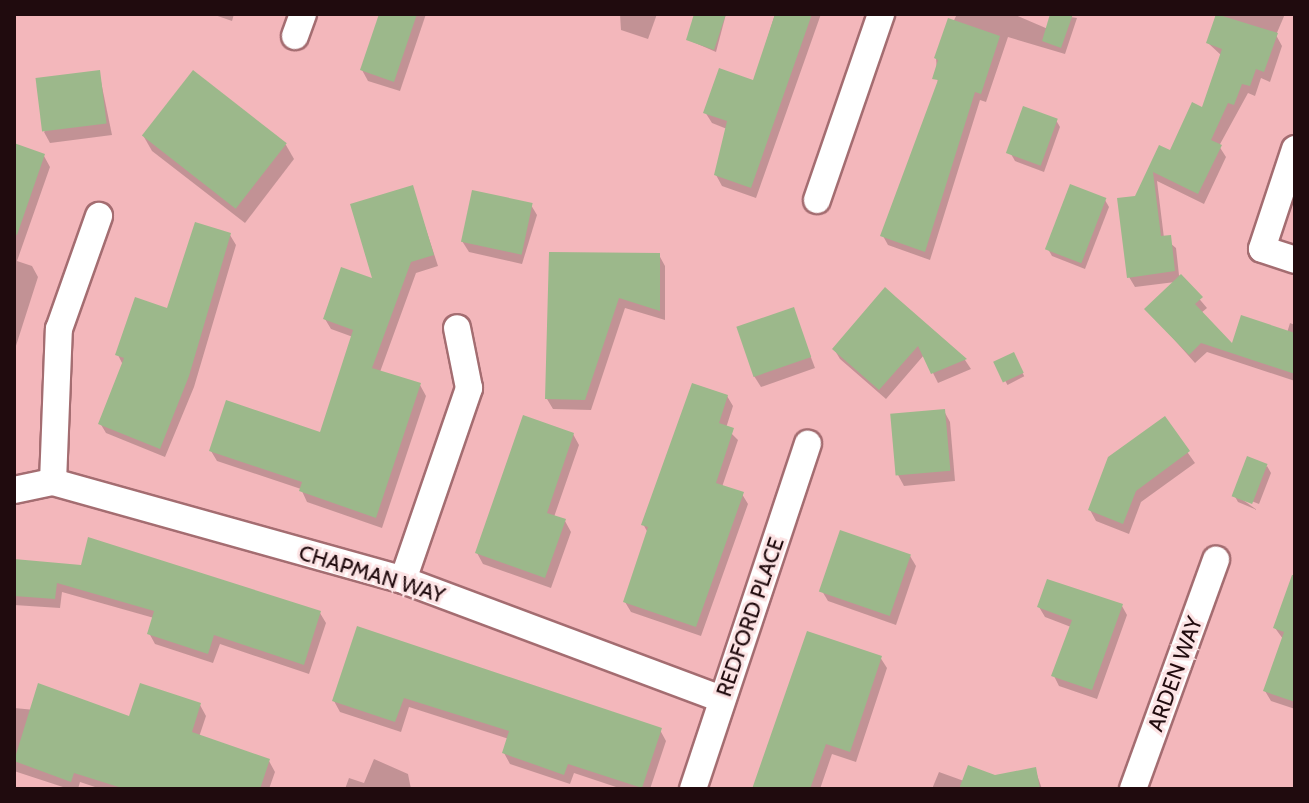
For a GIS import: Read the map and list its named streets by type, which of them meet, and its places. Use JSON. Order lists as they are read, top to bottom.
{
  "streets": {
    "street": ["CHAPMAN WAY", "REDFORD PLACE", "ARDEN WAY"]
  },
  "crossings": [
    ["CHAPMAN WAY", "REDFORD PLACE"]
  ]
}
